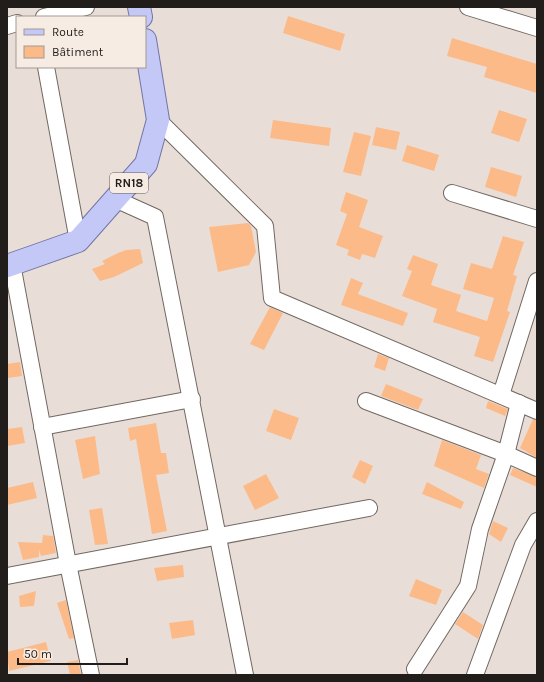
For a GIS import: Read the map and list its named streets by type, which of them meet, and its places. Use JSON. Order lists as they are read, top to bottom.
{
  "streets": {
    "main road": ["RN18"]
  },
  "legend": ["Route", "Bâtiment"],
  "scale_bar": "50 m"
}
